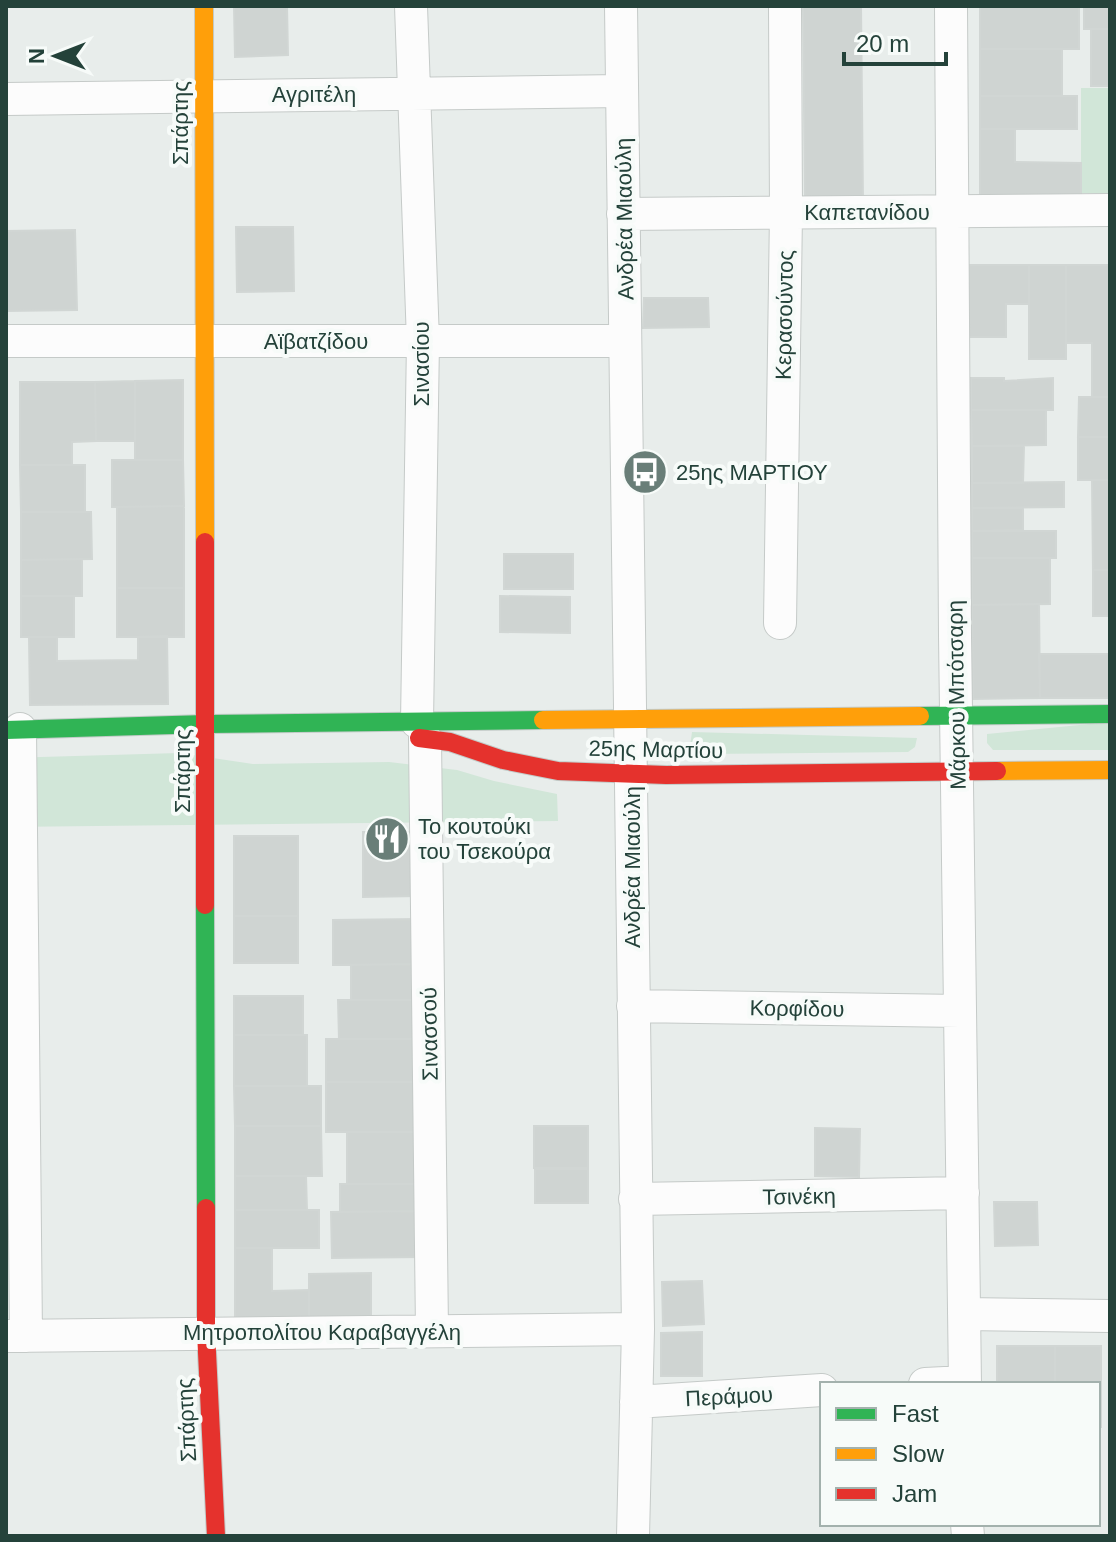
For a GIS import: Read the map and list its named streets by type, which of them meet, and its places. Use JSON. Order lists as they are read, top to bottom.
{
  "streets": {
    "street": [
      "Αγριτέλη",
      "Σπάρτης",
      "Καπετανίδου",
      "Ανδρέα Μιαούλη",
      "Κερασούντος",
      "Αϊβατζίδου",
      "Σινασίου",
      "Μάρκου Μπότσαρη",
      "25ης Μαρτίου",
      "Κορφίδου",
      "Σινασσού",
      "Τσινέκη",
      "Μητροπολίτου Καραβαγγέλη",
      "Περάμου"
    ]
  },
  "crossings": [
    ["Αγριτέλη", "Σπάρτης"],
    ["Αγριτέλη", "Ανδρέα Μιαούλη"],
    ["Αγριτέλη", "Σινασίου"],
    ["Σπάρτης", "Αϊβατζίδου"],
    ["Σπάρτης", "25ης Μαρτίου"],
    ["Σπάρτης", "Μητροπολίτου Καραβαγγέλη"],
    ["Καπετανίδου", "Ανδρέα Μιαούλη"],
    ["Καπετανίδου", "Κερασούντος"],
    ["Καπετανίδου", "Μάρκου Μπότσαρη"],
    ["Ανδρέα Μιαούλη", "Αϊβατζίδου"],
    ["Ανδρέα Μιαούλη", "25ης Μαρτίου"],
    ["Ανδρέα Μιαούλη", "Κορφίδου"],
    ["Ανδρέα Μιαούλη", "Τσινέκη"],
    ["Ανδρέα Μιαούλη", "Μητροπολίτου Καραβαγγέλη"],
    ["Ανδρέα Μιαούλη", "Περάμου"],
    ["Αϊβατζίδου", "Σινασίου"],
    ["Σινασίου", "25ης Μαρτίου"],
    ["Σινασίου", "Σινασσού"],
    ["Μάρκου Μπότσαρη", "25ης Μαρτίου"],
    ["Μάρκου Μπότσαρη", "Κορφίδου"],
    ["Μάρκου Μπότσαρη", "Τσινέκη"],
    ["25ης Μαρτίου", "Σινασσού"],
    ["Σινασσού", "Μητροπολίτου Καραβαγγέλη"]
  ],
  "places": {
    "bus stop": ["25ης ΜΑΡΤΙΟΥ"],
    "restaurant": ["Το κουτούκι του Τσεκούρα"]
  },
  "legend": ["Fast", "Slow", "Jam"],
  "scale_bar": "20 m",
  "north": "left"
}
